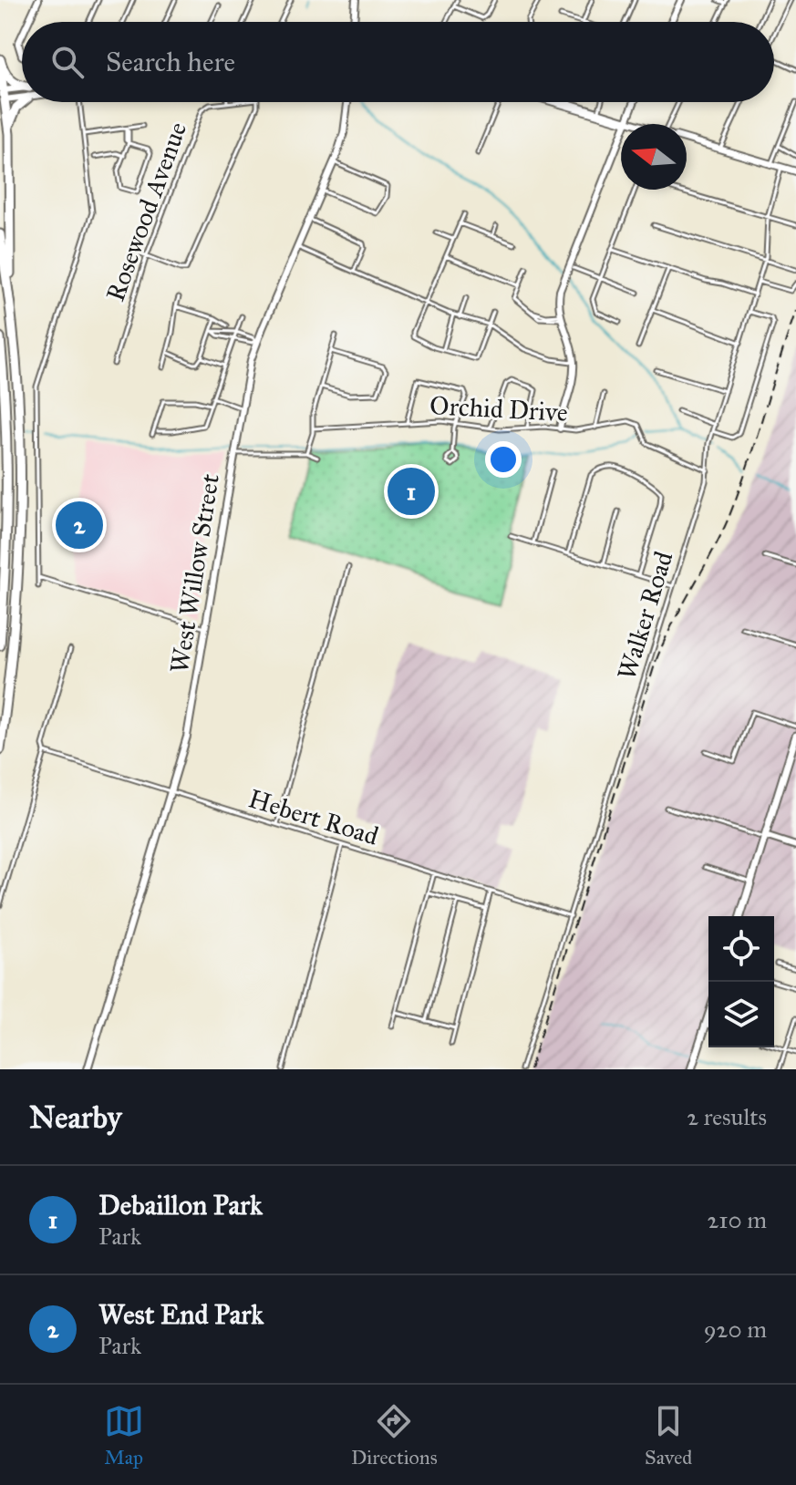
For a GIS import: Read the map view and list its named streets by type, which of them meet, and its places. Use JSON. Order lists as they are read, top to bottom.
{
  "streets": {
    "main road": ["West Willow Street"],
    "street": [
      "Rosewood Avenue",
      "Orchid Drive",
      "Walker Road",
      "Hebert Road"
    ]
  },
  "crossings": [
    ["Orchid Drive", "Walker Road"],
    ["West Willow Street", "Hebert Road"],
    ["Walker Road", "Hebert Road"]
  ],
  "north": "left",
  "page": {
    "search": "Search here",
    "pins": ["1", "2"],
    "heading": ["Nearby", "2 results"],
    "list": [
      {
        "mark": "1",
        "name": "Debaillon Park",
        "note": "Park",
        "value": "210 m"
      },
      {
        "mark": "2",
        "name": "West End Park",
        "note": "Park",
        "value": "920 m"
      }
    ],
    "nav": ["Map", "Directions", "Saved"]
  }
}
